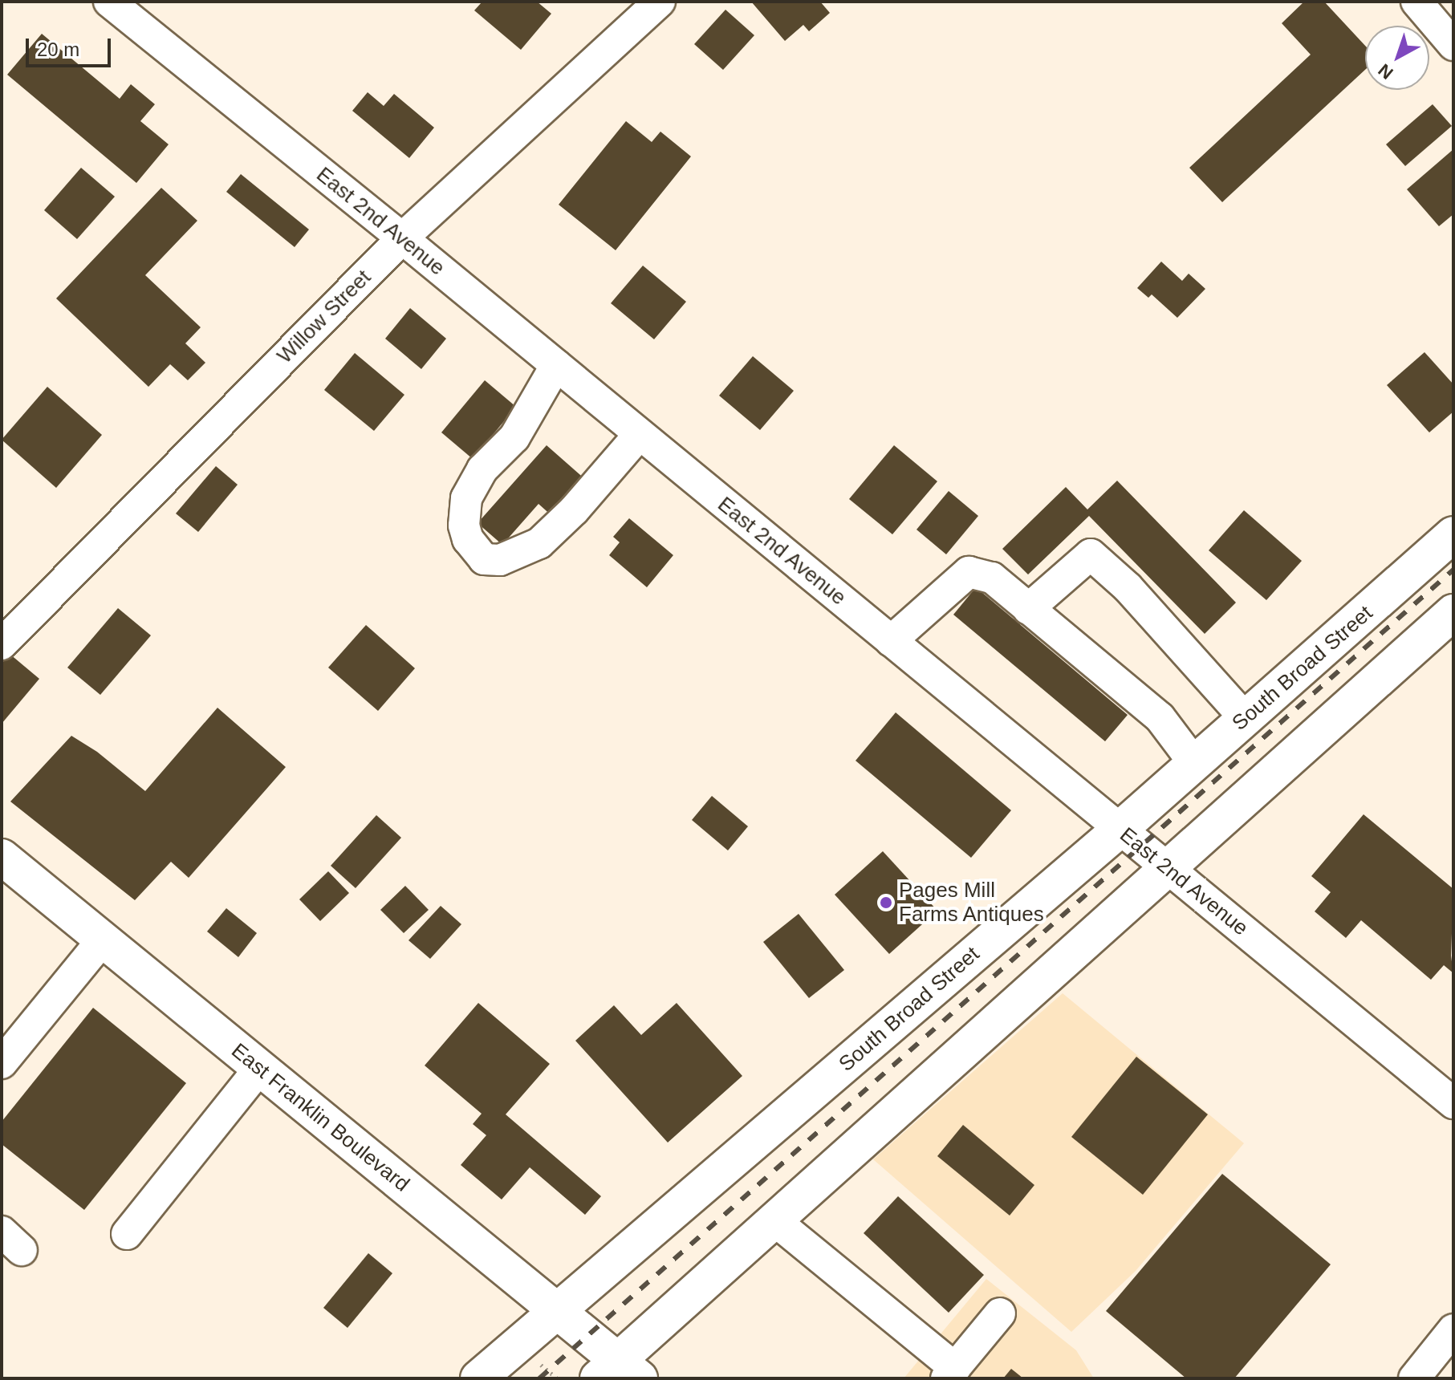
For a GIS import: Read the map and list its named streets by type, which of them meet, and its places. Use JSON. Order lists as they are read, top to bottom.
{
  "streets": {
    "main road": ["South Broad Street", "East Franklin Boulevard"],
    "street": ["East 2nd Avenue", "Willow Street"]
  },
  "crossings": [
    ["East 2nd Avenue", "Willow Street"],
    ["East 2nd Avenue", "South Broad Street"],
    ["South Broad Street", "East Franklin Boulevard"]
  ],
  "places": ["Pages Mill Farms Antiques"],
  "scale_bar": "20 m",
  "north": "bottom left"
}
